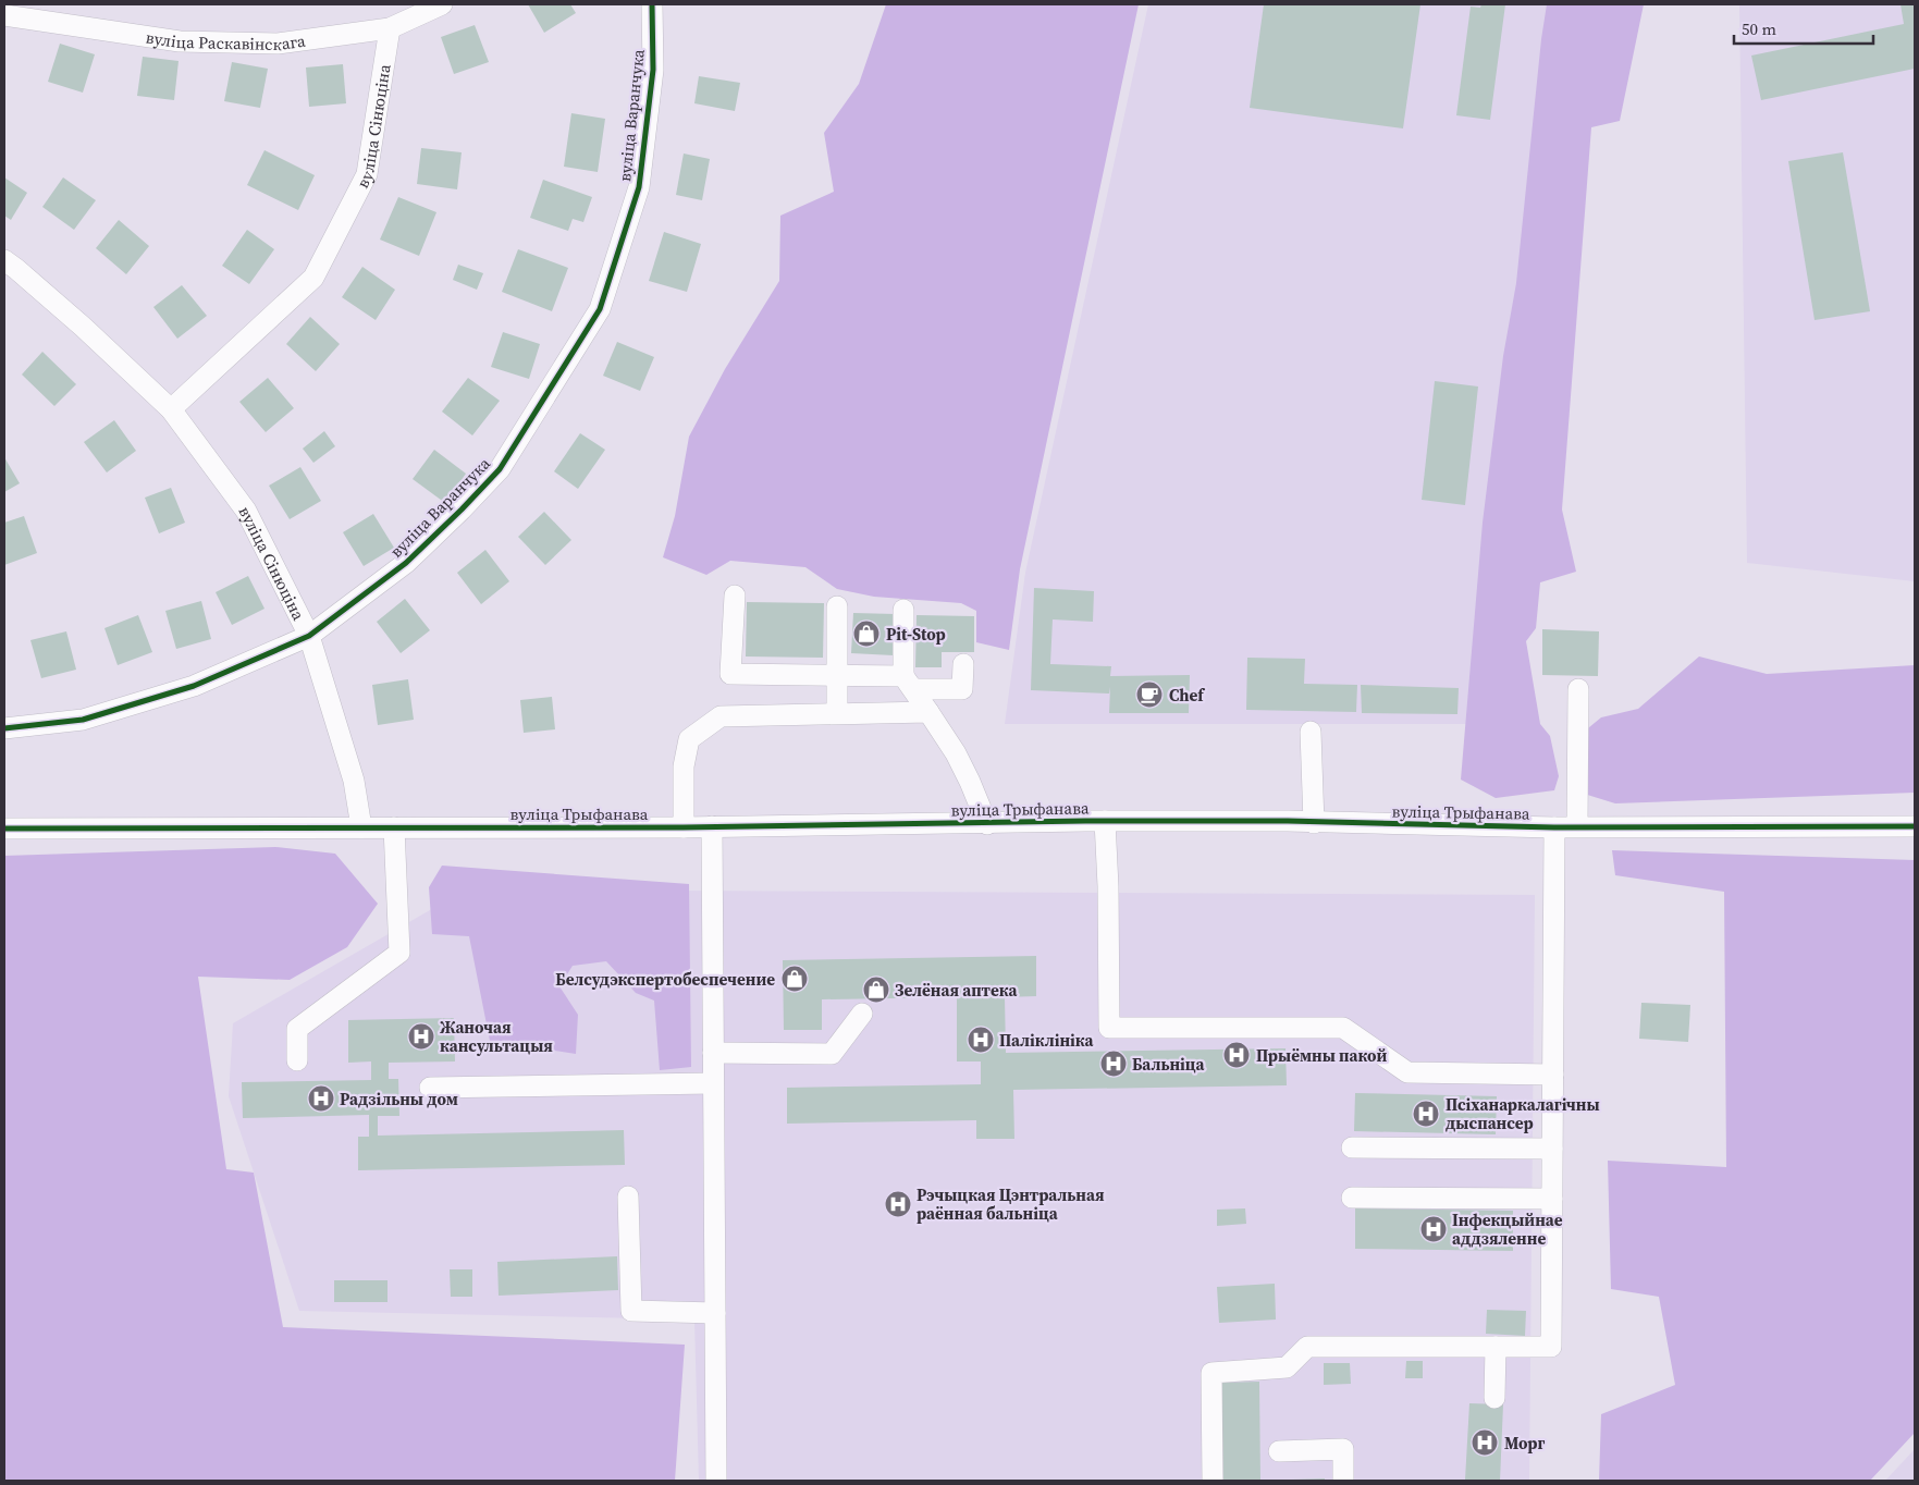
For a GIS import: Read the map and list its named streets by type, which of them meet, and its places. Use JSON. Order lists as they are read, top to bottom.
{
  "streets": {
    "street": [
      "вуліца Раскавінскага",
      "вуліца Варанчука",
      "вуліца Сінюціна",
      "вуліца Трыфанава"
    ]
  },
  "crossings": [
    ["вуліца Раскавінскага", "вуліца Сінюціна"],
    ["вуліца Варанчука", "вуліца Сінюціна"],
    ["вуліца Сінюціна", "вуліца Трыфанава"]
  ],
  "places": {
    "shop": ["Pit-Stop", "Белсудэкспертобеспечение", "Зелёная аптека"],
    "cafe": ["Chef"],
    "hospital": [
      "Жаночая кансультацыя",
      "Паліклініка",
      "Прыёмны пакой",
      "Бальніца",
      "Радзільны дом",
      "Псіханаркалагічны дыспансер",
      "Рэчыцкая Цэнтральная раённая бальніца",
      "Інфекцыйнае аддзяленне",
      "Морг"
    ]
  },
  "scale_bar": "50 m"
}
